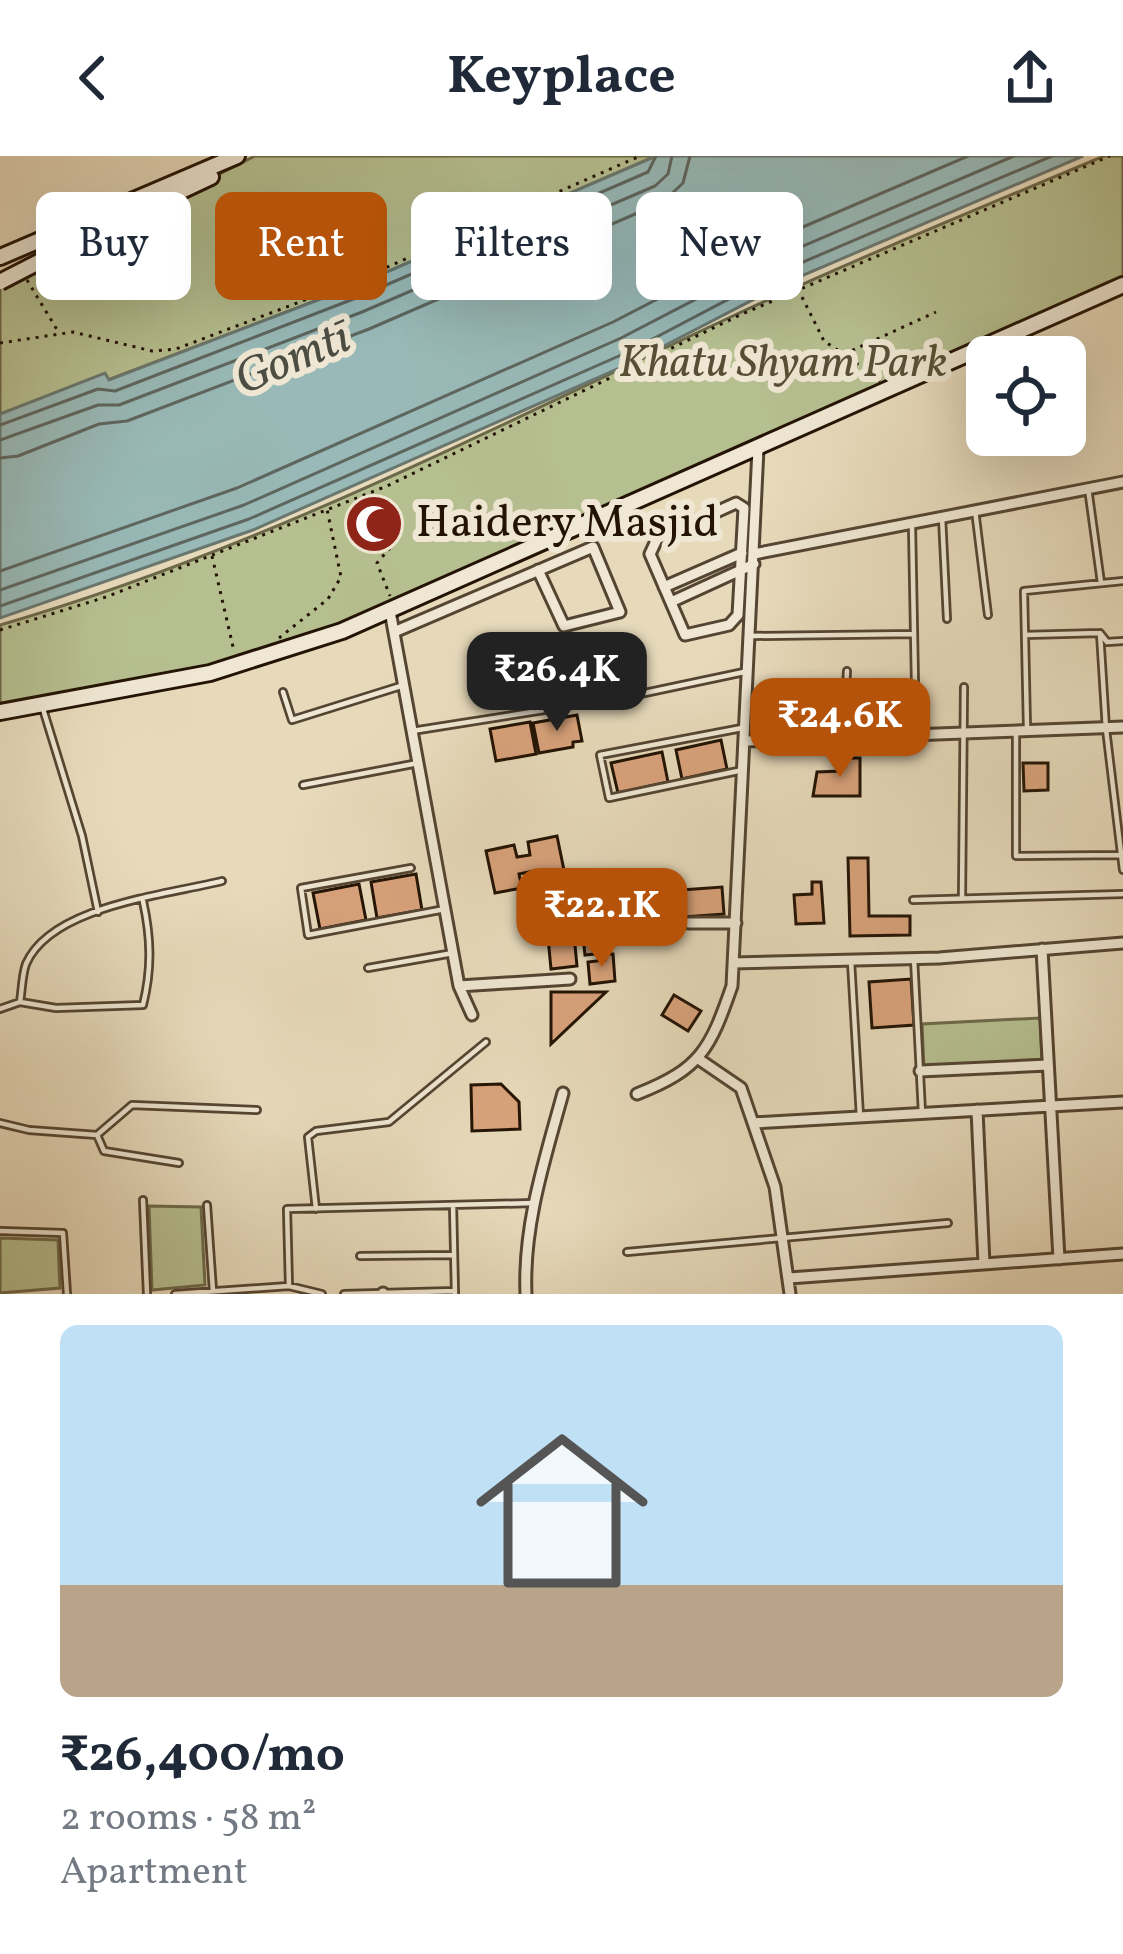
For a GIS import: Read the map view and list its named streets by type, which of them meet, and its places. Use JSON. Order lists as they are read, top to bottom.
{
  "water": ["Gomtī"],
  "parks": ["Khatu Shyam Park"],
  "places": {
    "mosque": ["Haidery Masjid"]
  },
  "page": {
    "header": "Keyplace",
    "chip": [
      "Buy",
      "Rent",
      "Filters",
      "New"
    ],
    "price": ["₹26.4K", "₹24.6K", "₹22.1K"],
    "list": [
      {
        "name": "₹26,400/mo",
        "note": "2 rooms · 58 m² · Apartment"
      }
    ]
  }
}
